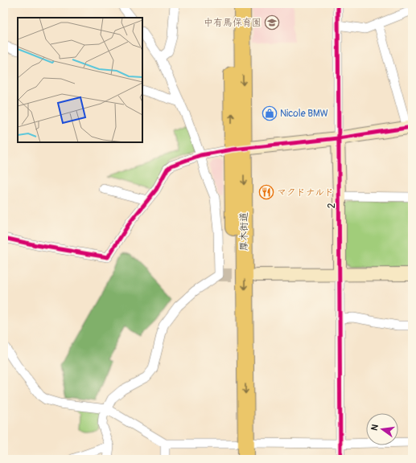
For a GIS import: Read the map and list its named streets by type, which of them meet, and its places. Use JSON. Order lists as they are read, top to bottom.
{
  "streets": {
    "highway": ["厚木街道"],
    "street": ["2"]
  },
  "places": {
    "school or university": ["中有馬保育園"],
    "shop": ["Nicole BMW"],
    "restaurant": ["マクドナルド"]
  },
  "north": "left"
}
